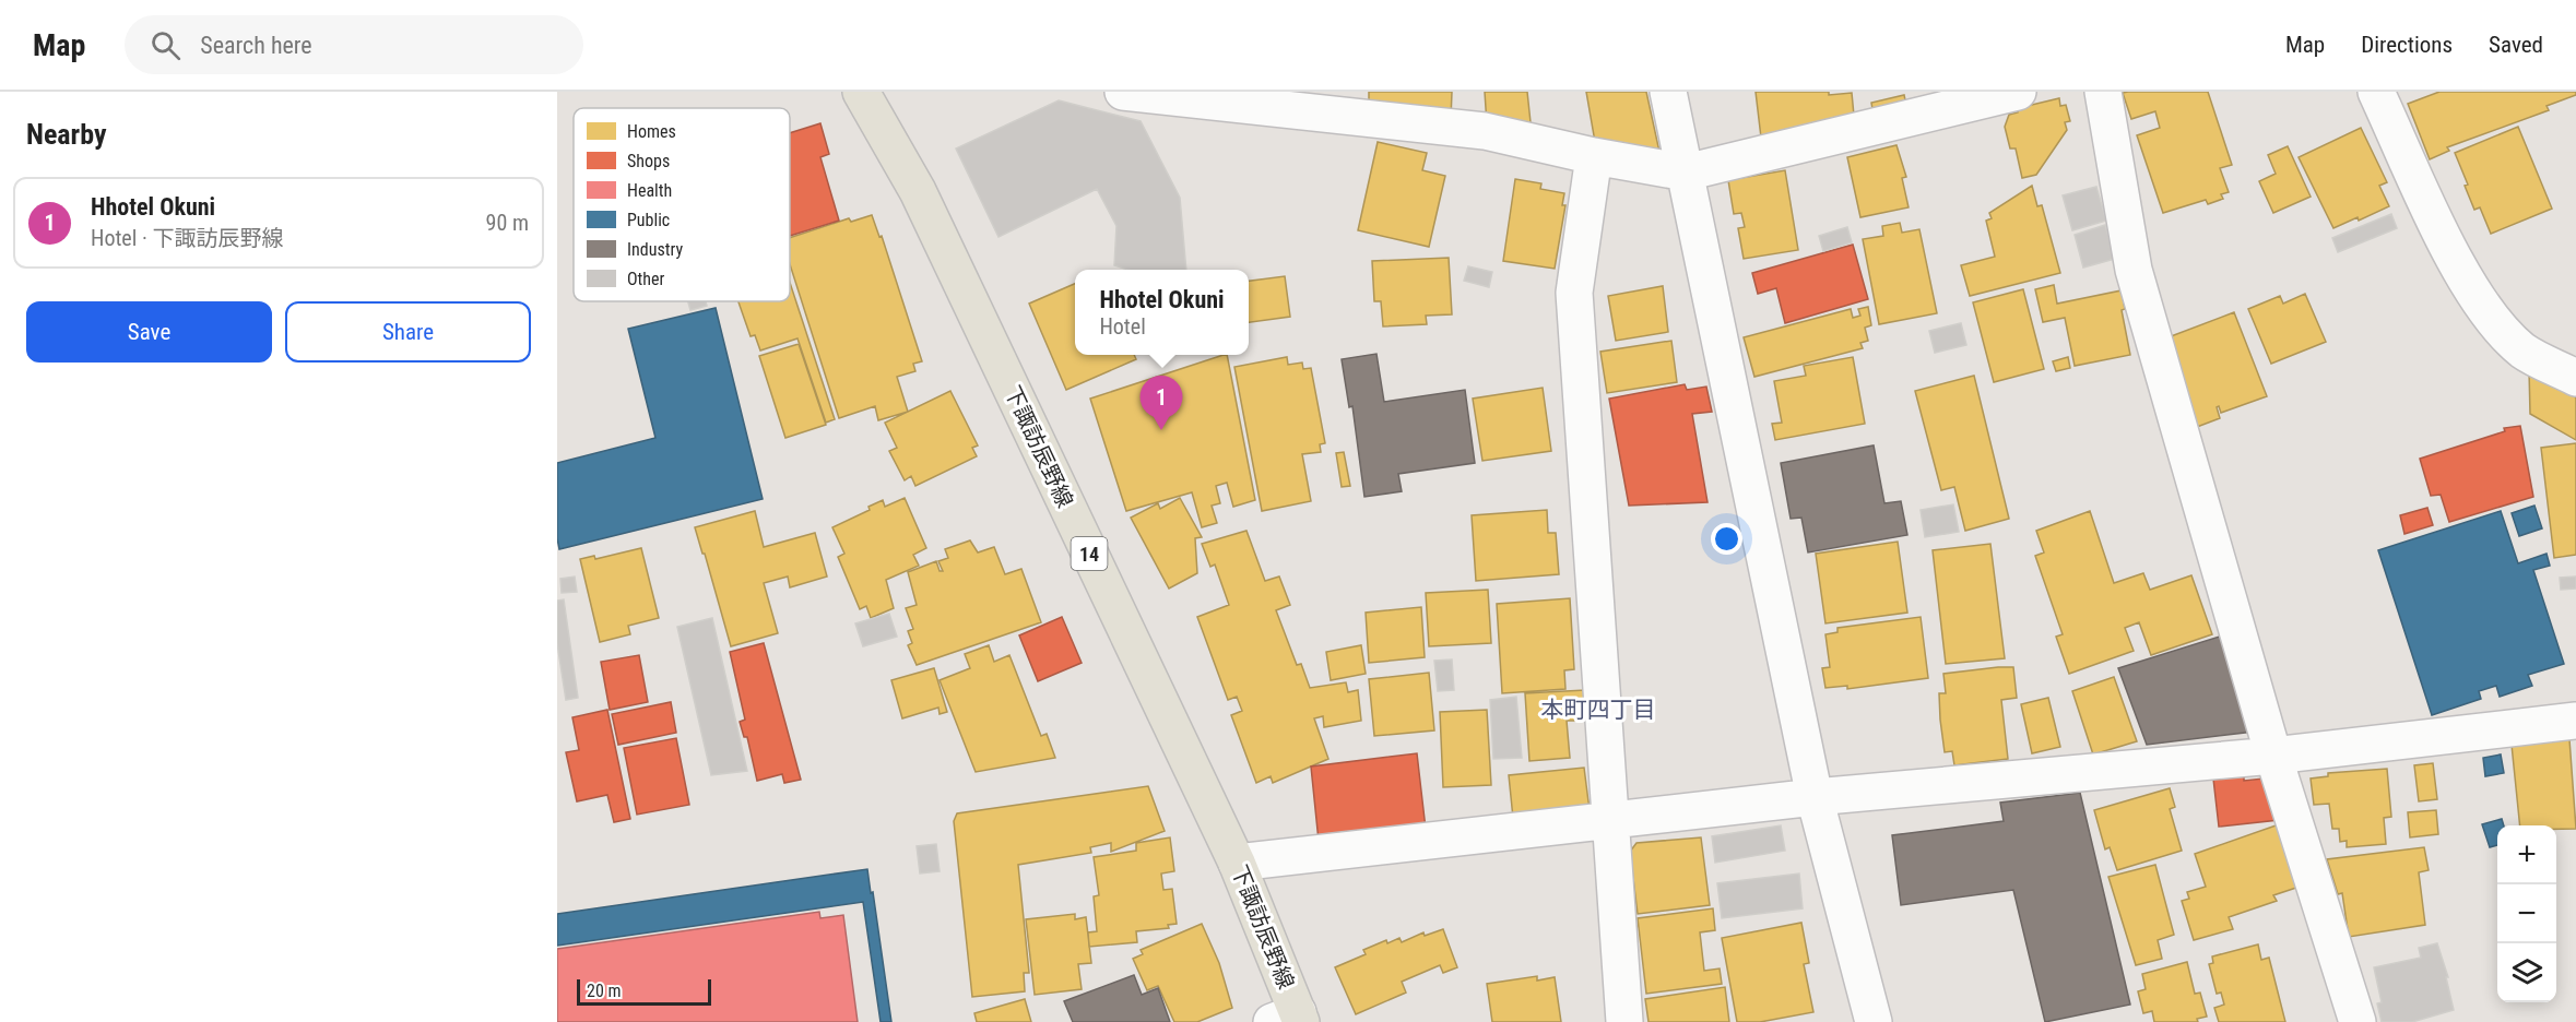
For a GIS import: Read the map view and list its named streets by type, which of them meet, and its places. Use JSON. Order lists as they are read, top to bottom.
{
  "streets": {
    "main road": ["下諏訪辰野線", "14"]
  },
  "districts": ["本町四丁目"],
  "legend": [
    "Homes",
    "Shops",
    "Health",
    "Public",
    "Industry",
    "Other"
  ],
  "scale_bar": "20 m",
  "page": {
    "header": "Map",
    "search": "Search here",
    "nav": ["Map", "Directions", "Saved"],
    "heading": "Nearby",
    "list": [
      {
        "mark": "1",
        "name": "Hhotel Okuni",
        "note": "Hotel · 下諏訪辰野線",
        "value": "90 m"
      }
    ],
    "popup": ["Hhotel Okuni", "Hotel"],
    "buttons": ["Save", "Share"],
    "pins": "1",
    "map_buttons": ["+", "−"],
    "scale": "20 m"
  }
}
